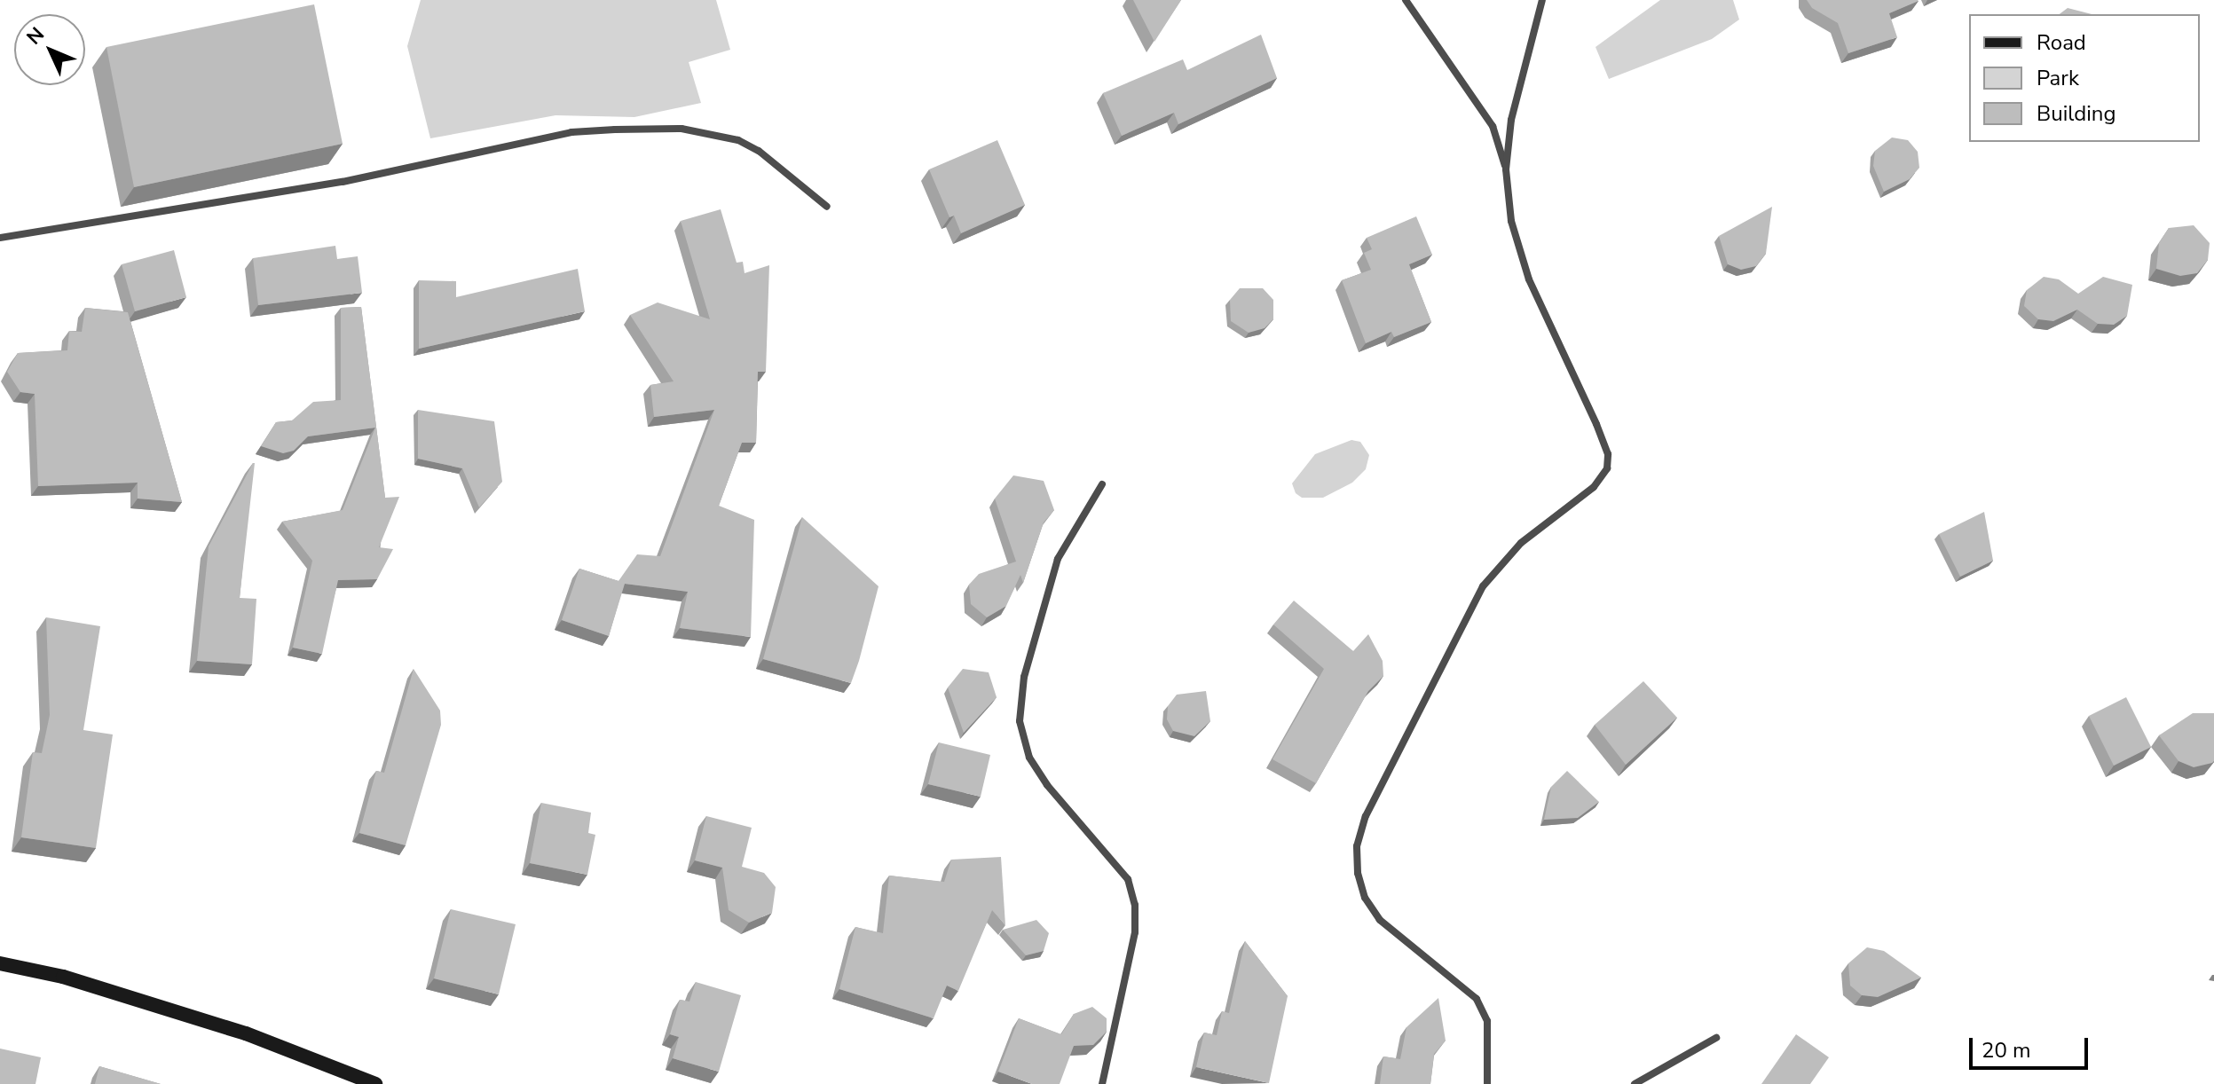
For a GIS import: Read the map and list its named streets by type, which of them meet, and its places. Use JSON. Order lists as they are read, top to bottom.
{
  "legend": ["Road", "Park", "Building"],
  "scale_bar": "20 m",
  "north": "top left"
}
